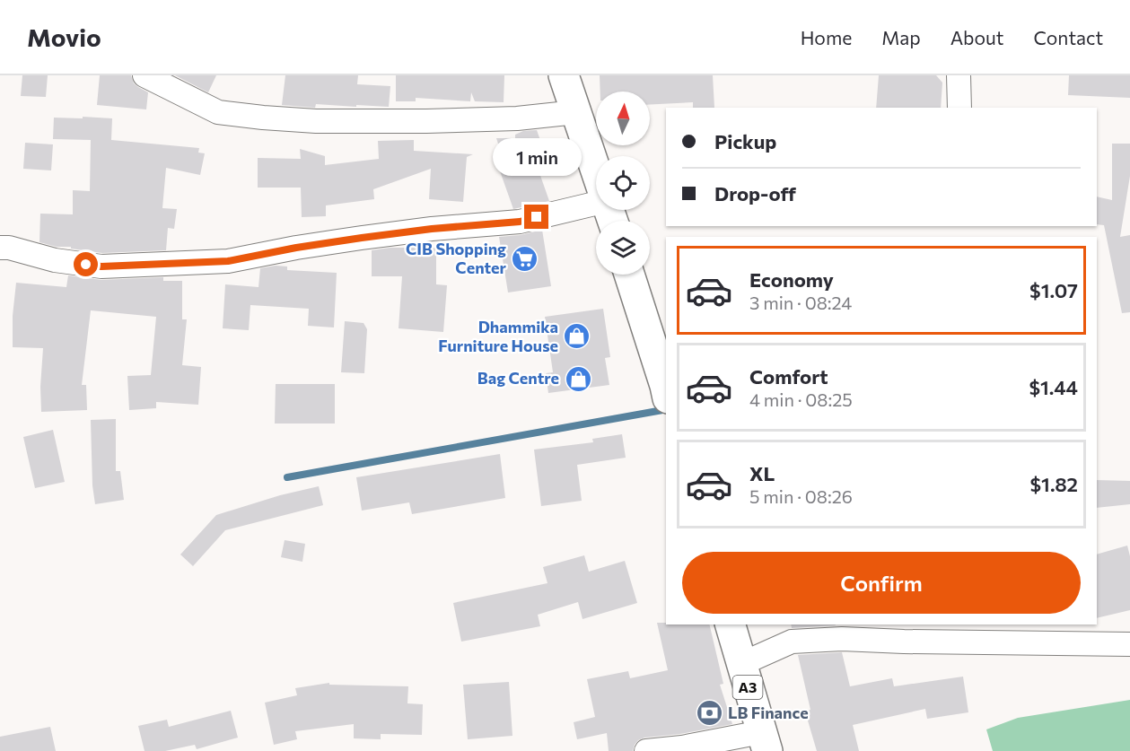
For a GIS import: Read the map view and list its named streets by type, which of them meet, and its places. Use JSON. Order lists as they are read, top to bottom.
{
  "streets": {
    "highway": ["A3"]
  },
  "places": {
    "supermarket": ["CIB Shopping Center"],
    "shop": ["Dhammika Furniture House", "Bag Centre"],
    "bank": ["LB Finance"]
  },
  "north": "top",
  "page": {
    "header": "Movio",
    "nav": [
      "Home",
      "Map",
      "About",
      "Contact"
    ],
    "banner": ["Pickup", "Drop-off"],
    "bubble": "1 min",
    "list": [
      {
        "name": "Economy",
        "note": "3 min · 08:24",
        "value": "$1.07"
      },
      {
        "name": "Comfort",
        "note": "4 min · 08:25",
        "value": "$1.44"
      },
      {
        "name": "XL",
        "note": "5 min · 08:26",
        "value": "$1.82"
      }
    ],
    "buttons": "Confirm"
  }
}
